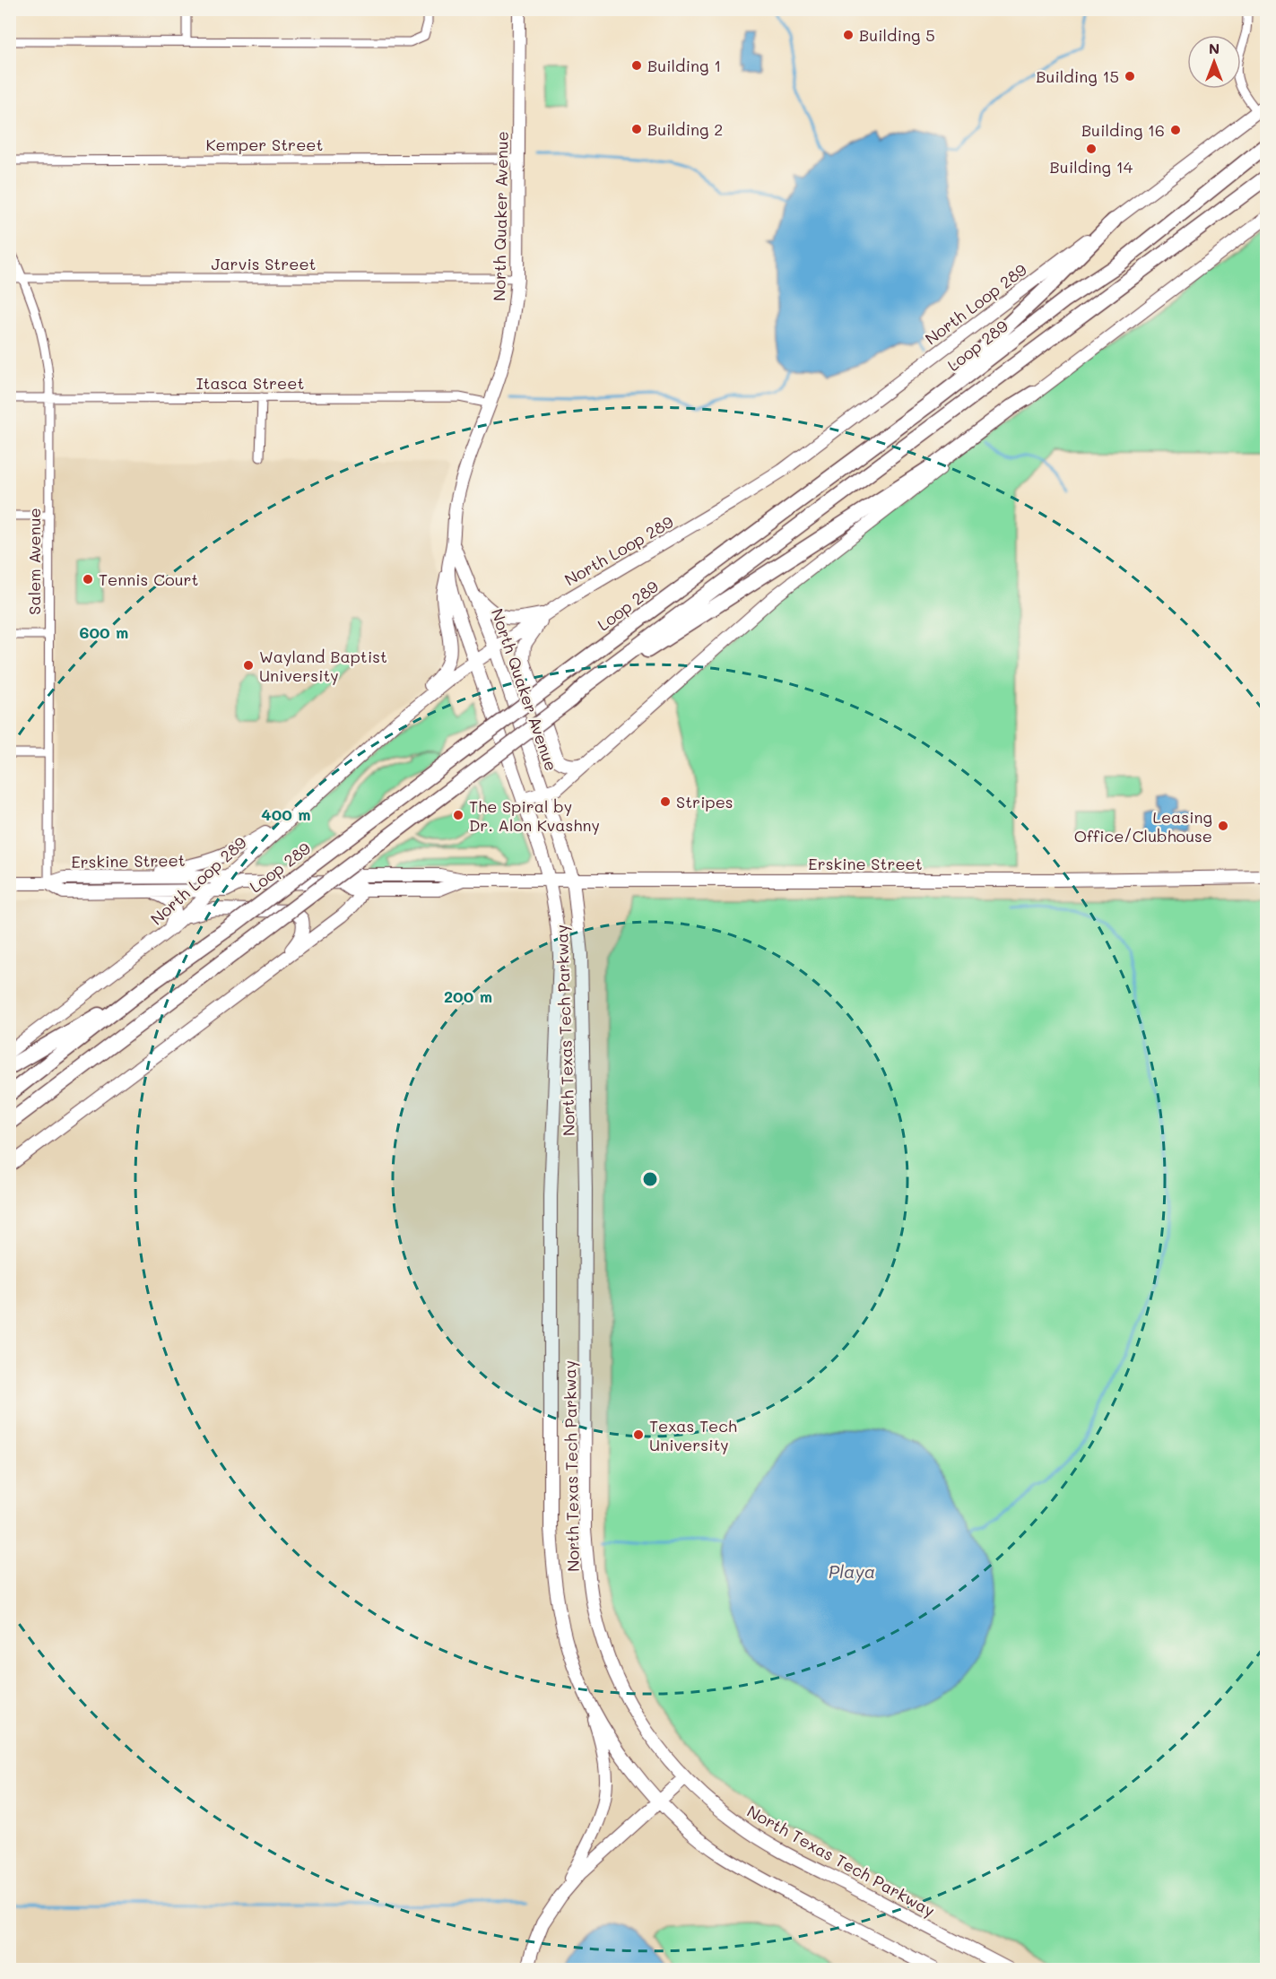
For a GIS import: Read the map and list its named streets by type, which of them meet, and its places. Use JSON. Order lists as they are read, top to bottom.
{
  "streets": {
    "highway": ["Loop 289"],
    "main road": [
      "North Quaker Avenue",
      "North Loop 289",
      "Erskine Street",
      "North Texas Tech Parkway"
    ],
    "street": [
      "Kemper Street",
      "Jarvis Street",
      "Itasca Street",
      "Salem Avenue"
    ]
  },
  "crossings": [
    ["Kemper Street", "North Quaker Avenue"],
    ["North Quaker Avenue", "Jarvis Street"],
    ["North Quaker Avenue", "North Loop 289"],
    ["North Quaker Avenue", "Itasca Street"],
    ["North Quaker Avenue", "Erskine Street"],
    ["North Quaker Avenue", "North Texas Tech Parkway"],
    ["Jarvis Street", "Salem Avenue"],
    ["North Loop 289", "Erskine Street"],
    ["Itasca Street", "Salem Avenue"],
    ["Salem Avenue", "Erskine Street"],
    ["Erskine Street", "North Texas Tech Parkway"]
  ],
  "water": ["Playa"],
  "places": [
    "Building 5",
    "Building 1",
    "Building 15",
    "Building 2",
    "Building 16",
    "Building 14",
    "Tennis Court",
    "Wayland Baptist University",
    "Stripes",
    "The Spiral by Dr. Alon Kvashny",
    "Leasing Office/Clubhouse",
    "Texas Tech University"
  ],
  "north": "top",
  "rings": ["600 m", "400 m", "200 m"]
}
